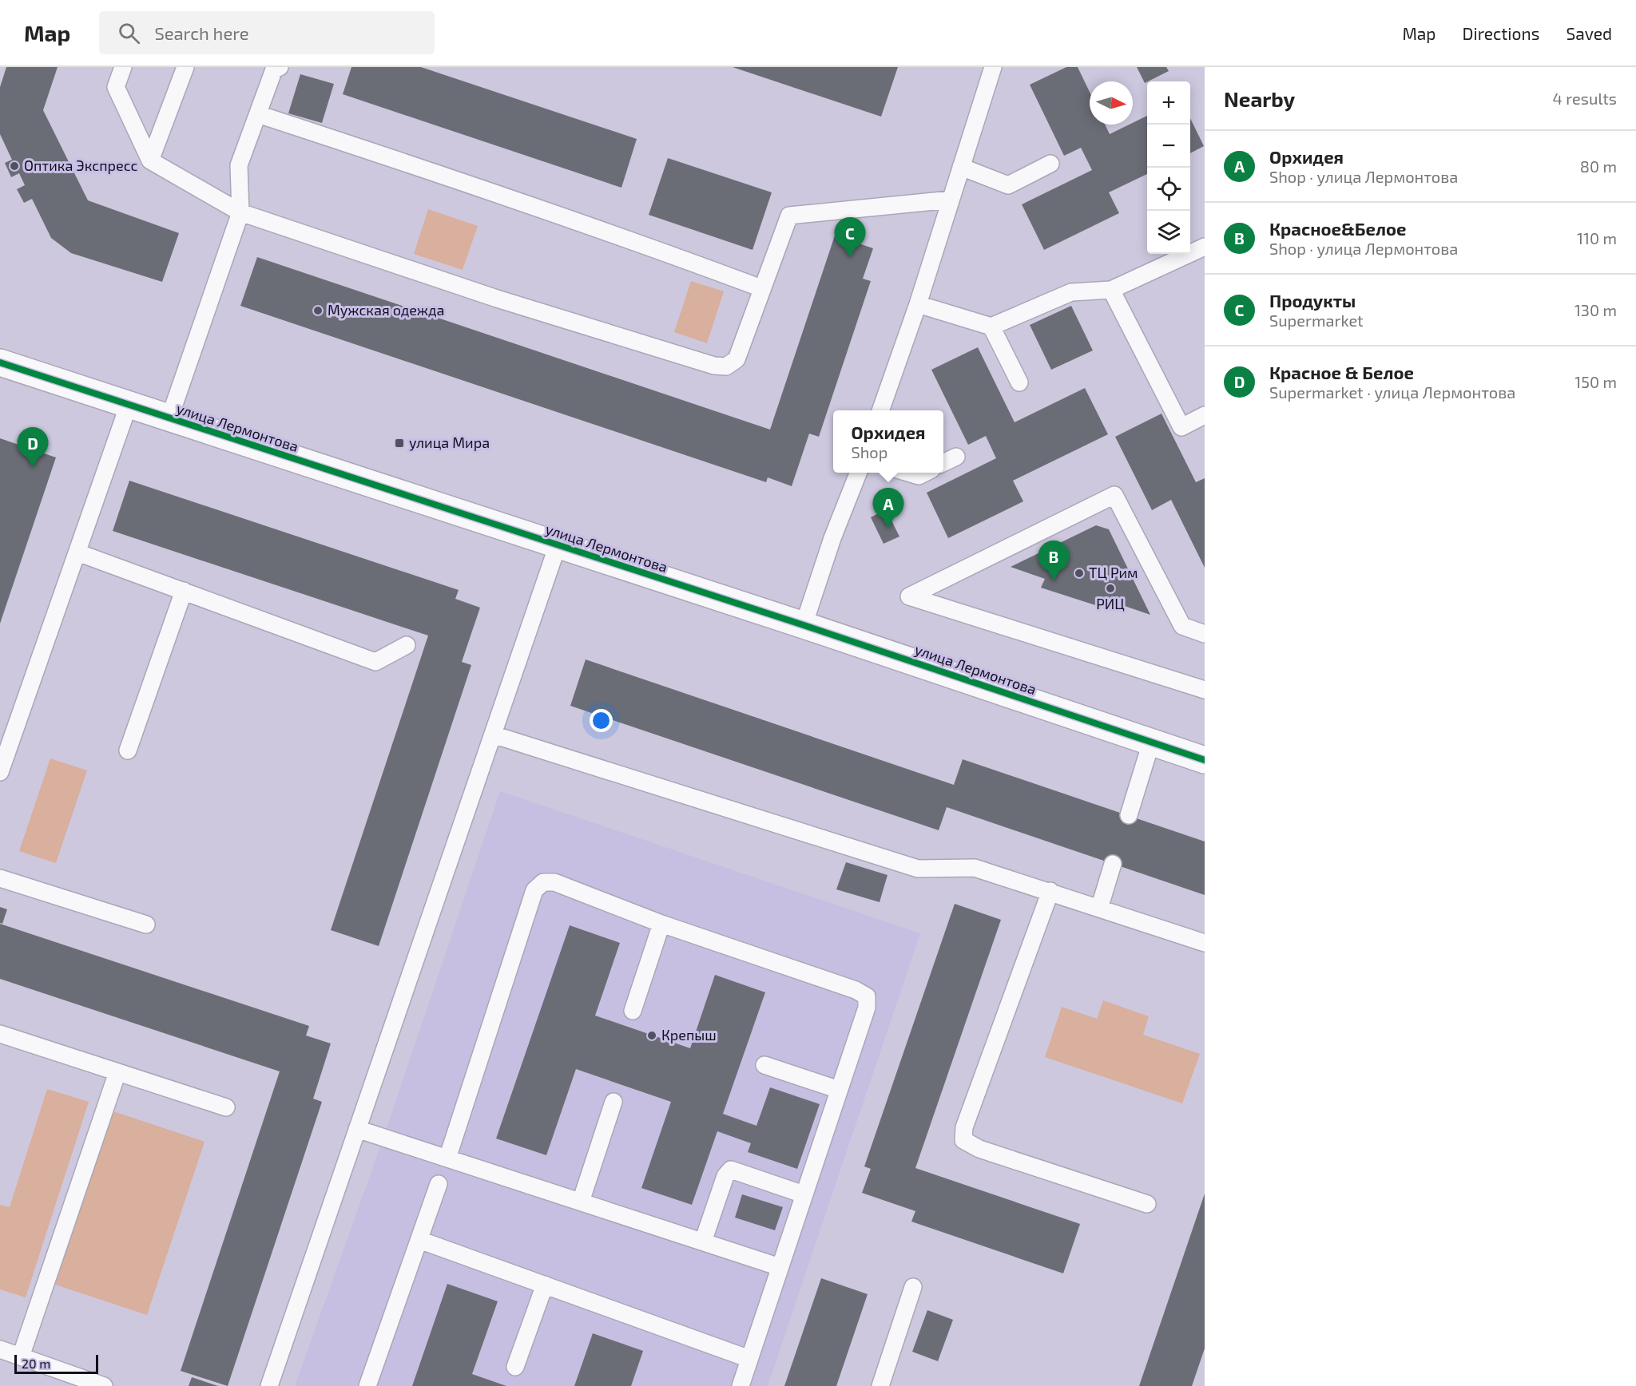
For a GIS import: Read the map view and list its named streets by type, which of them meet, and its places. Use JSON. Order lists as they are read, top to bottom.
{
  "streets": {
    "street": ["улица Лермонтова"]
  },
  "places": {
    "other": [
      "Оптика Экспресс",
      "Мужская одежда",
      "ТЦ Рим",
      "РИЦ",
      "Крепыш"
    ],
    "transit": ["улица Мира"]
  },
  "scale_bar": "20 m",
  "north": "right",
  "page": {
    "header": "Map",
    "search": "Search here",
    "nav": ["Map", "Directions", "Saved"],
    "heading": ["Nearby", "4 results"],
    "map_buttons": ["+", "−"],
    "list": [
      {
        "mark": "A",
        "name": "Орхидея",
        "note": "Shop · улица Лермонтова",
        "value": "80 m"
      },
      {
        "mark": "B",
        "name": "Красное&Белое",
        "note": "Shop · улица Лермонтова",
        "value": "110 m"
      },
      {
        "mark": "C",
        "name": "Продукты",
        "note": "Supermarket",
        "value": "130 m"
      },
      {
        "mark": "D",
        "name": "Красное & Белое",
        "note": "Supermarket · улица Лермонтова",
        "value": "150 m"
      }
    ],
    "pins": [
      "C",
      "D",
      "A",
      "B"
    ],
    "popup": ["Орхидея", "Shop"],
    "scale": "20 m"
  }
}
